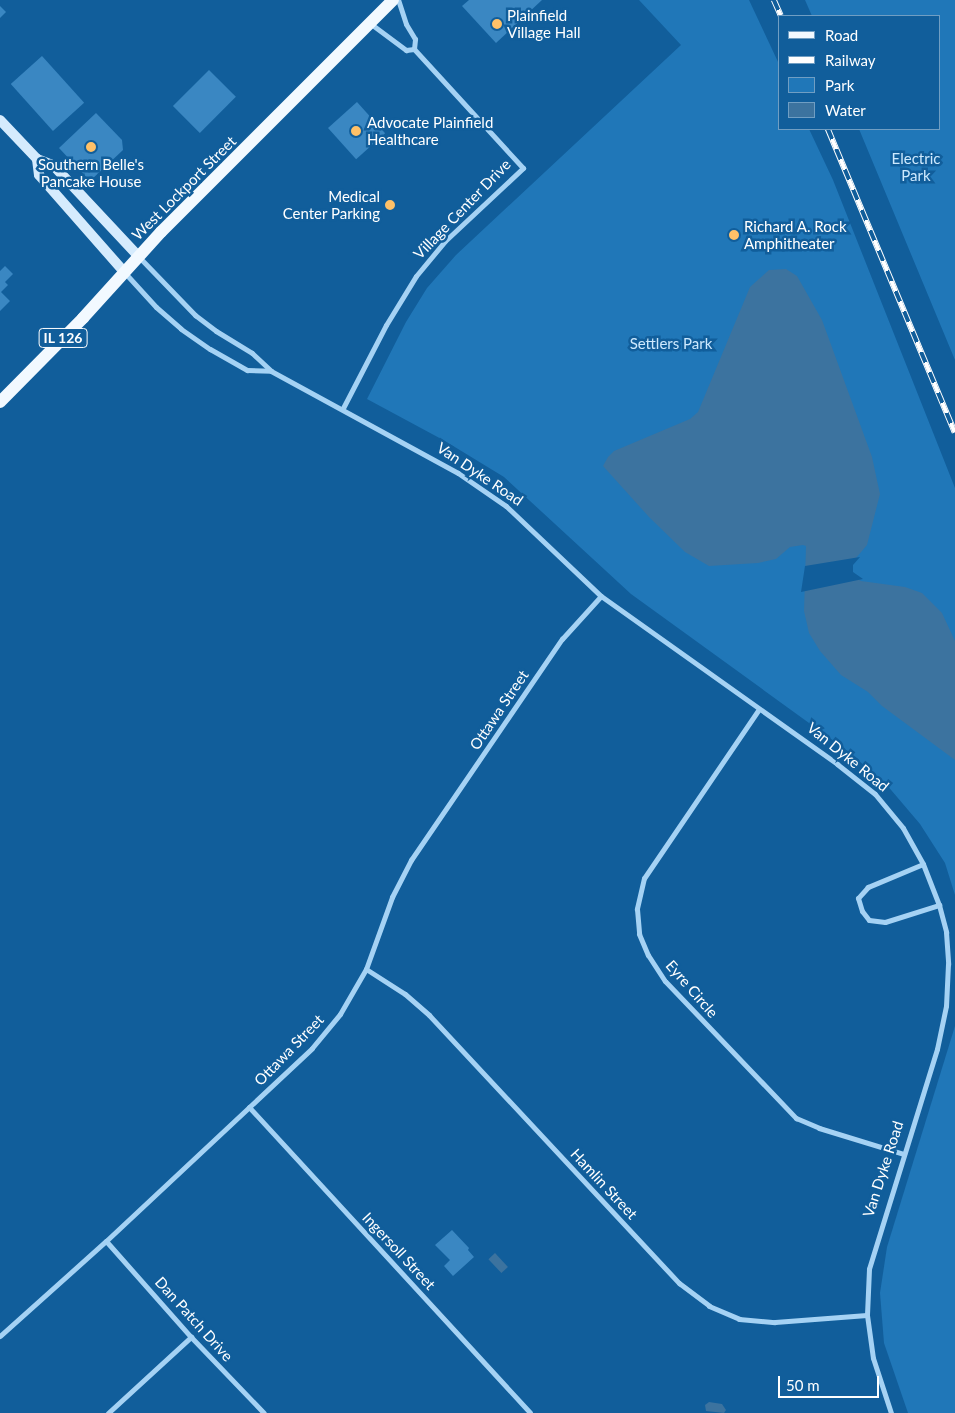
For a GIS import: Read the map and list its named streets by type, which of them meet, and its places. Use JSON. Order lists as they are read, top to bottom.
{
  "streets": {
    "main road": ["West Lockport Street", "IL 126"],
    "street": [
      "Village Center Drive",
      "Van Dyke Road",
      "Ottawa Street",
      "Eyre Circle",
      "Hamlin Street",
      "Ingersoll Street",
      "Dan Patch Drive"
    ]
  },
  "crossings": [
    ["West Lockport Street", "Village Center Drive"],
    ["West Lockport Street", "Van Dyke Road"],
    ["Village Center Drive", "Van Dyke Road"],
    ["Van Dyke Road", "Ottawa Street"],
    ["Van Dyke Road", "Eyre Circle"],
    ["Van Dyke Road", "Hamlin Street"],
    ["Ottawa Street", "Hamlin Street"],
    ["Ottawa Street", "Ingersoll Street"],
    ["Ottawa Street", "Dan Patch Drive"]
  ],
  "parks": ["Electric Park", "Settlers Park"],
  "places": [
    "Plainfield Village Hall",
    "Advocate Plainfield Healthcare",
    "Southern Belle's Pancake House",
    "Medical Center Parking",
    "Richard A. Rock Amphitheater"
  ],
  "legend": [
    "Road",
    "Railway",
    "Park",
    "Water"
  ],
  "scale_bar": "50 m"
}
